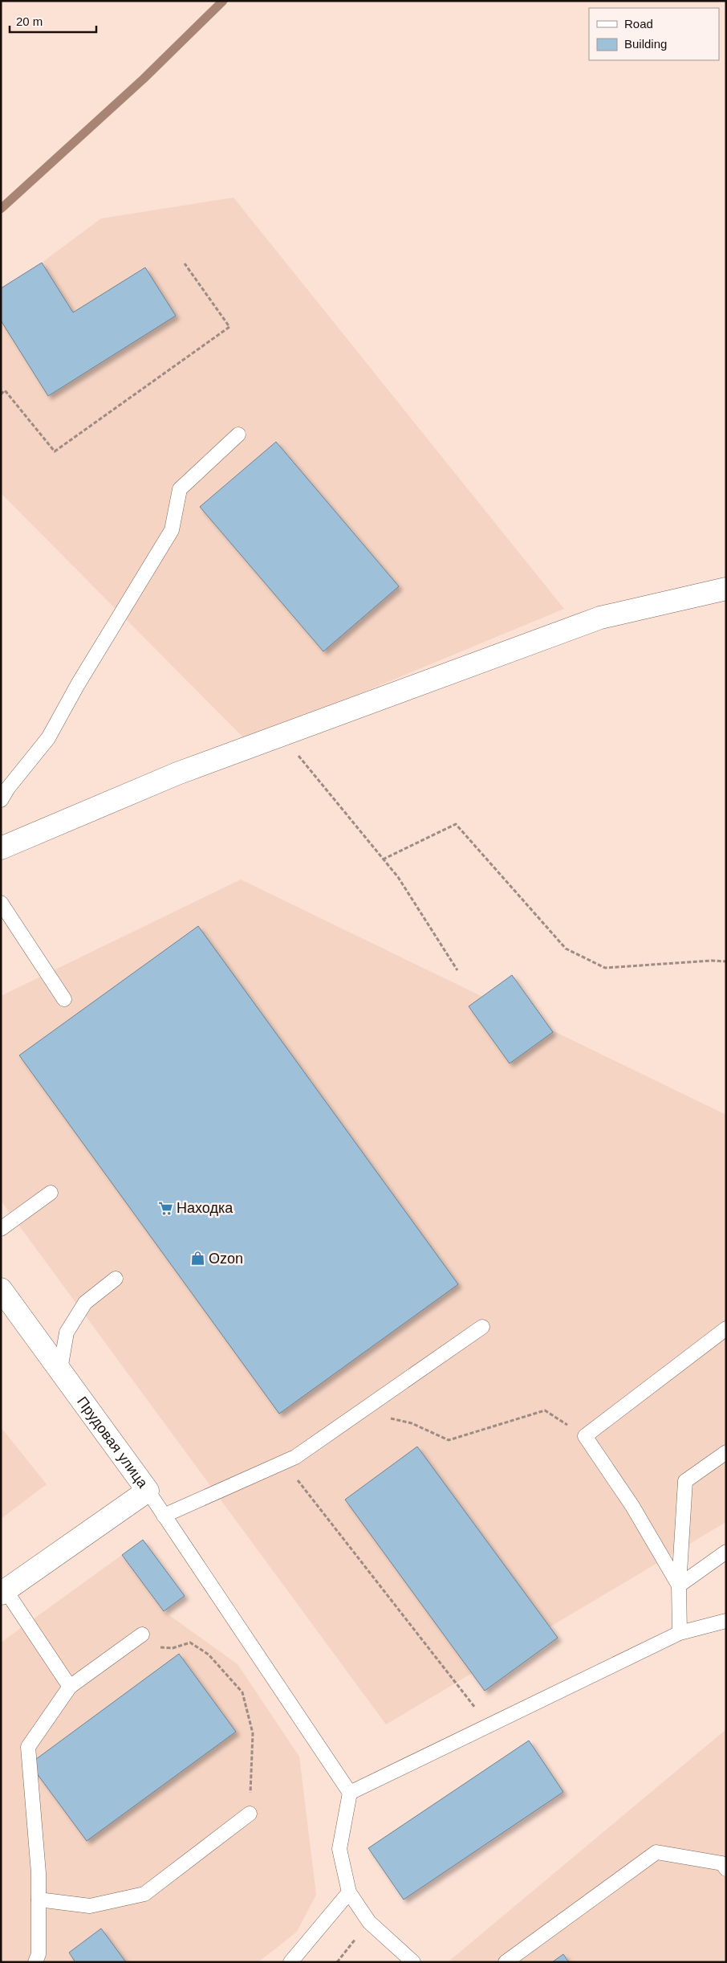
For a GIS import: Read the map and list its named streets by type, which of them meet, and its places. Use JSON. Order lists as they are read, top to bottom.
{
  "streets": {
    "street": ["Прудовая улица"]
  },
  "places": {
    "supermarket": ["Находка"],
    "shop": ["Ozon"]
  },
  "legend": ["Road", "Building"],
  "scale_bar": "20 m"
}
